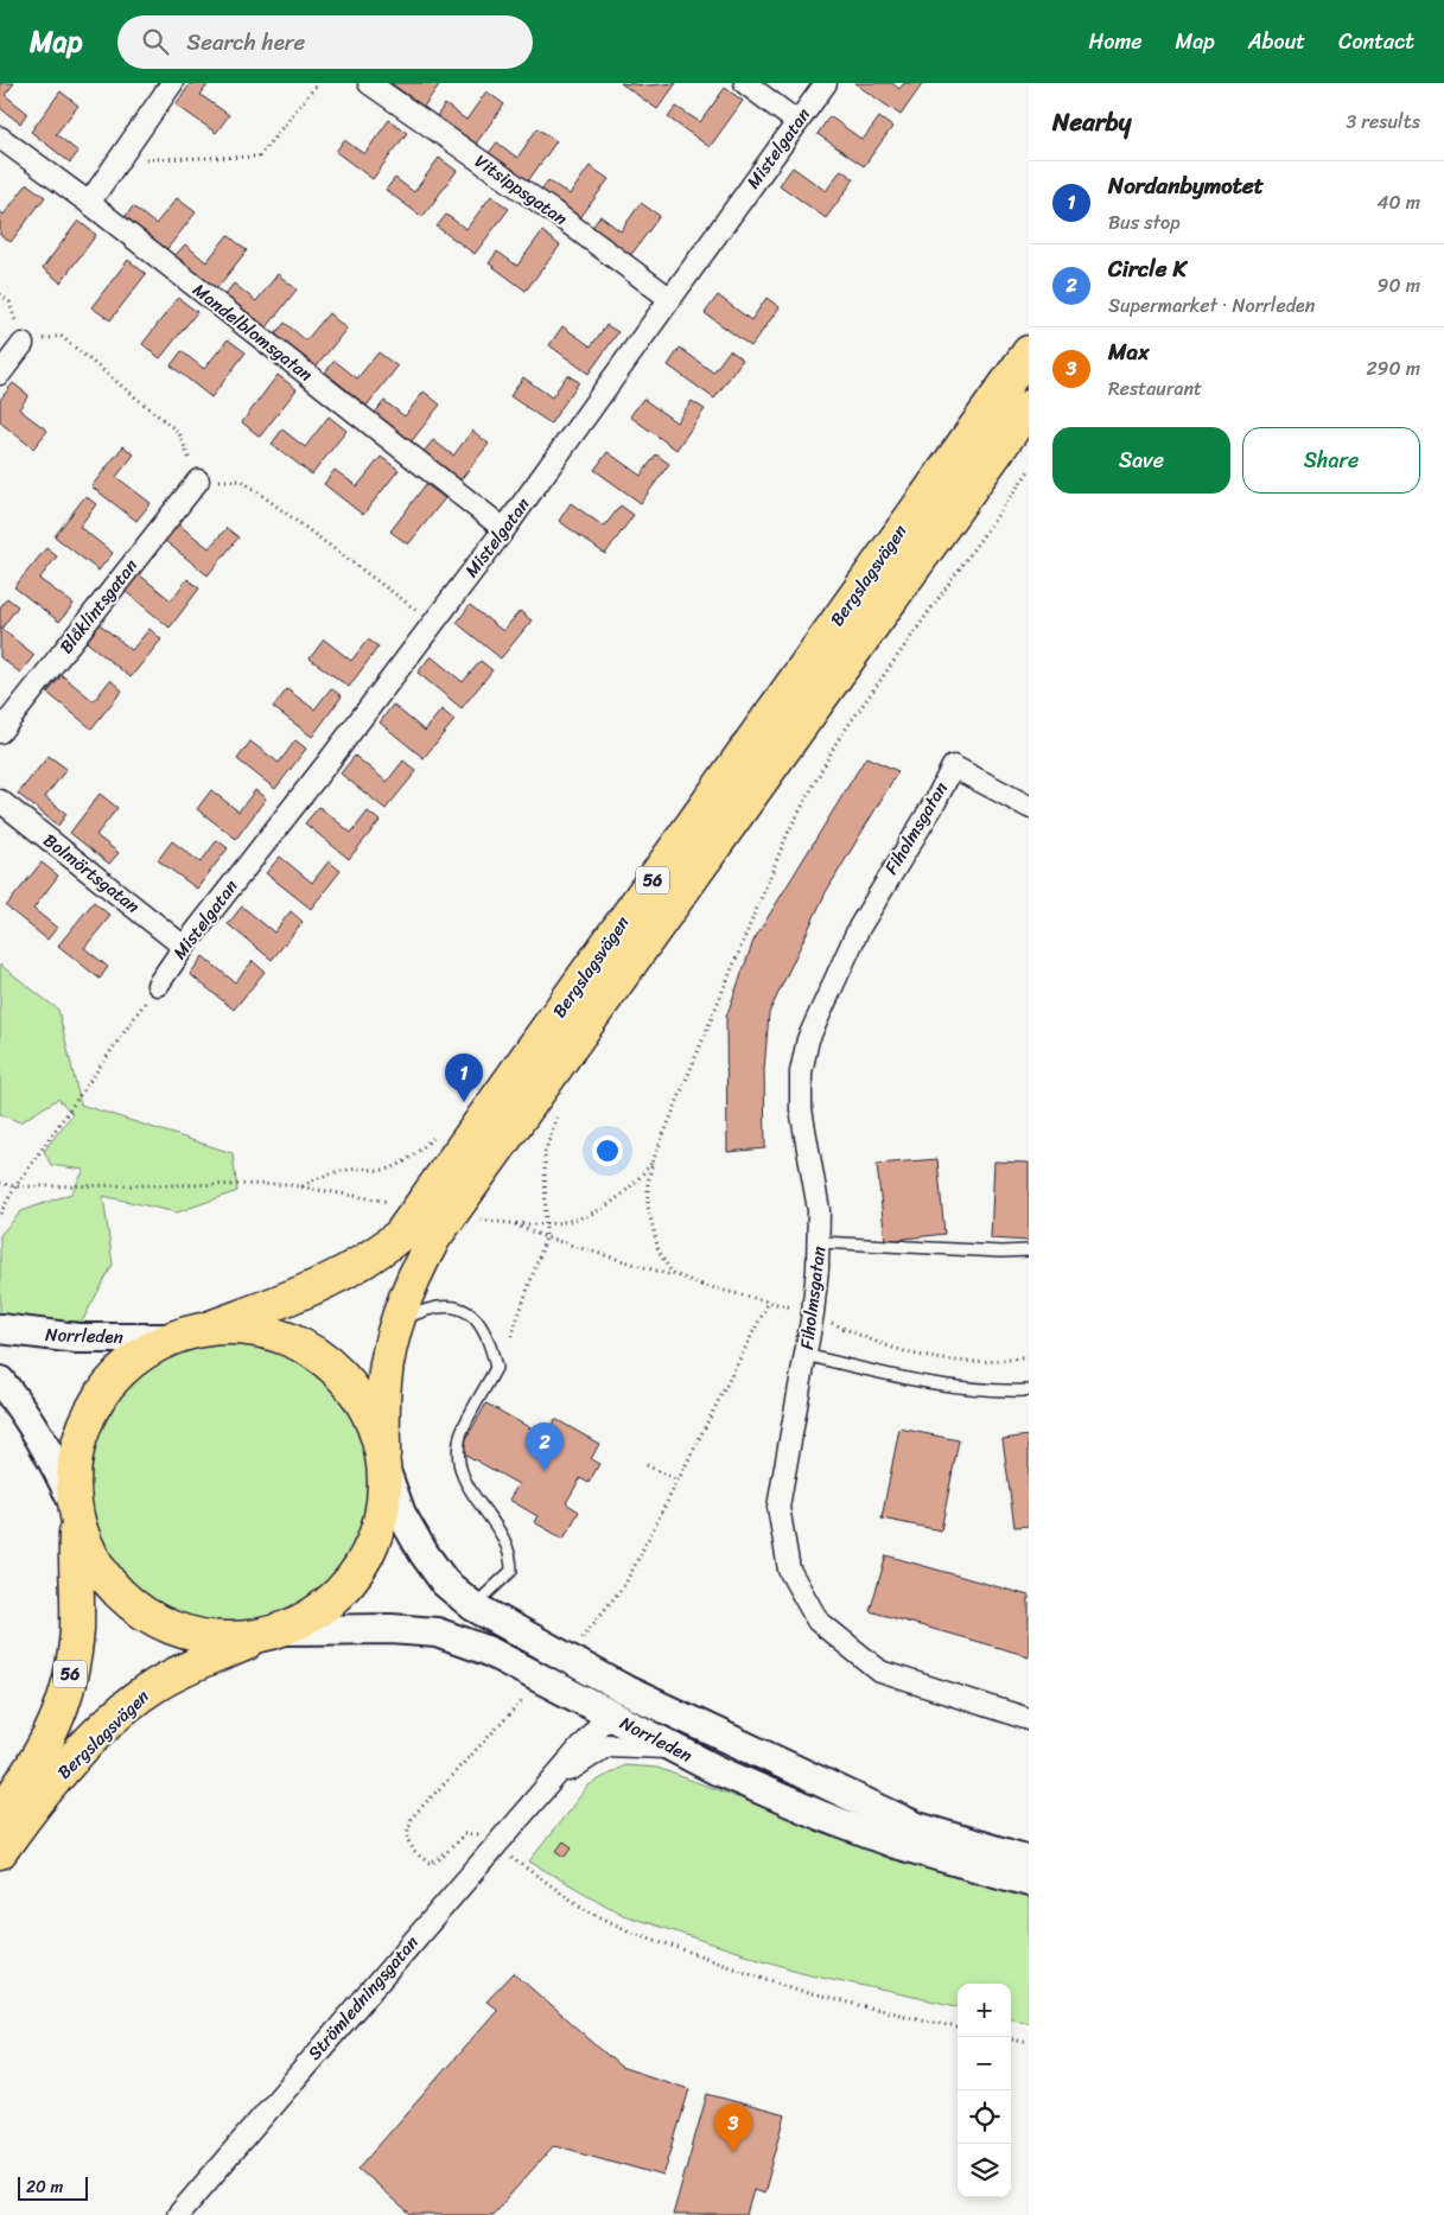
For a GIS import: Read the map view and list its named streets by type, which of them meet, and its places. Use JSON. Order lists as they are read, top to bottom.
{
  "streets": {
    "highway": ["Bergslagsvägen", "56"],
    "main road": ["Norrleden"],
    "street": [
      "Mistelgatan",
      "Vitsippsgatan",
      "Mandelblomsgatan",
      "Blåklintsgatan",
      "Fiholmsgatan",
      "Bolmörtsgatan",
      "Strömledningsgatan"
    ]
  },
  "crossings": [
    ["Mistelgatan", "Vitsippsgatan"],
    ["Mistelgatan", "Mandelblomsgatan"],
    ["Mistelgatan", "Bolmörtsgatan"],
    ["Bergslagsvägen", "56"],
    ["Bergslagsvägen", "Norrleden"],
    ["56", "Norrleden"],
    ["Norrleden", "Strömledningsgatan"]
  ],
  "scale_bar": "20 m",
  "page": {
    "header": "Map",
    "search": "Search here",
    "nav": [
      "Home",
      "Map",
      "About",
      "Contact"
    ],
    "heading": ["Nearby", "3 results"],
    "list": [
      {
        "mark": "1",
        "name": "Nordanbymotet",
        "note": "Bus stop",
        "value": "40 m"
      },
      {
        "mark": "2",
        "name": "Circle K",
        "note": "Supermarket · Norrleden",
        "value": "90 m"
      },
      {
        "mark": "3",
        "name": "Max",
        "note": "Restaurant",
        "value": "290 m"
      }
    ],
    "buttons": ["Save", "Share"],
    "pins": ["1", "2", "3"],
    "map_buttons": ["+", "−"],
    "scale": "20 m"
  }
}
